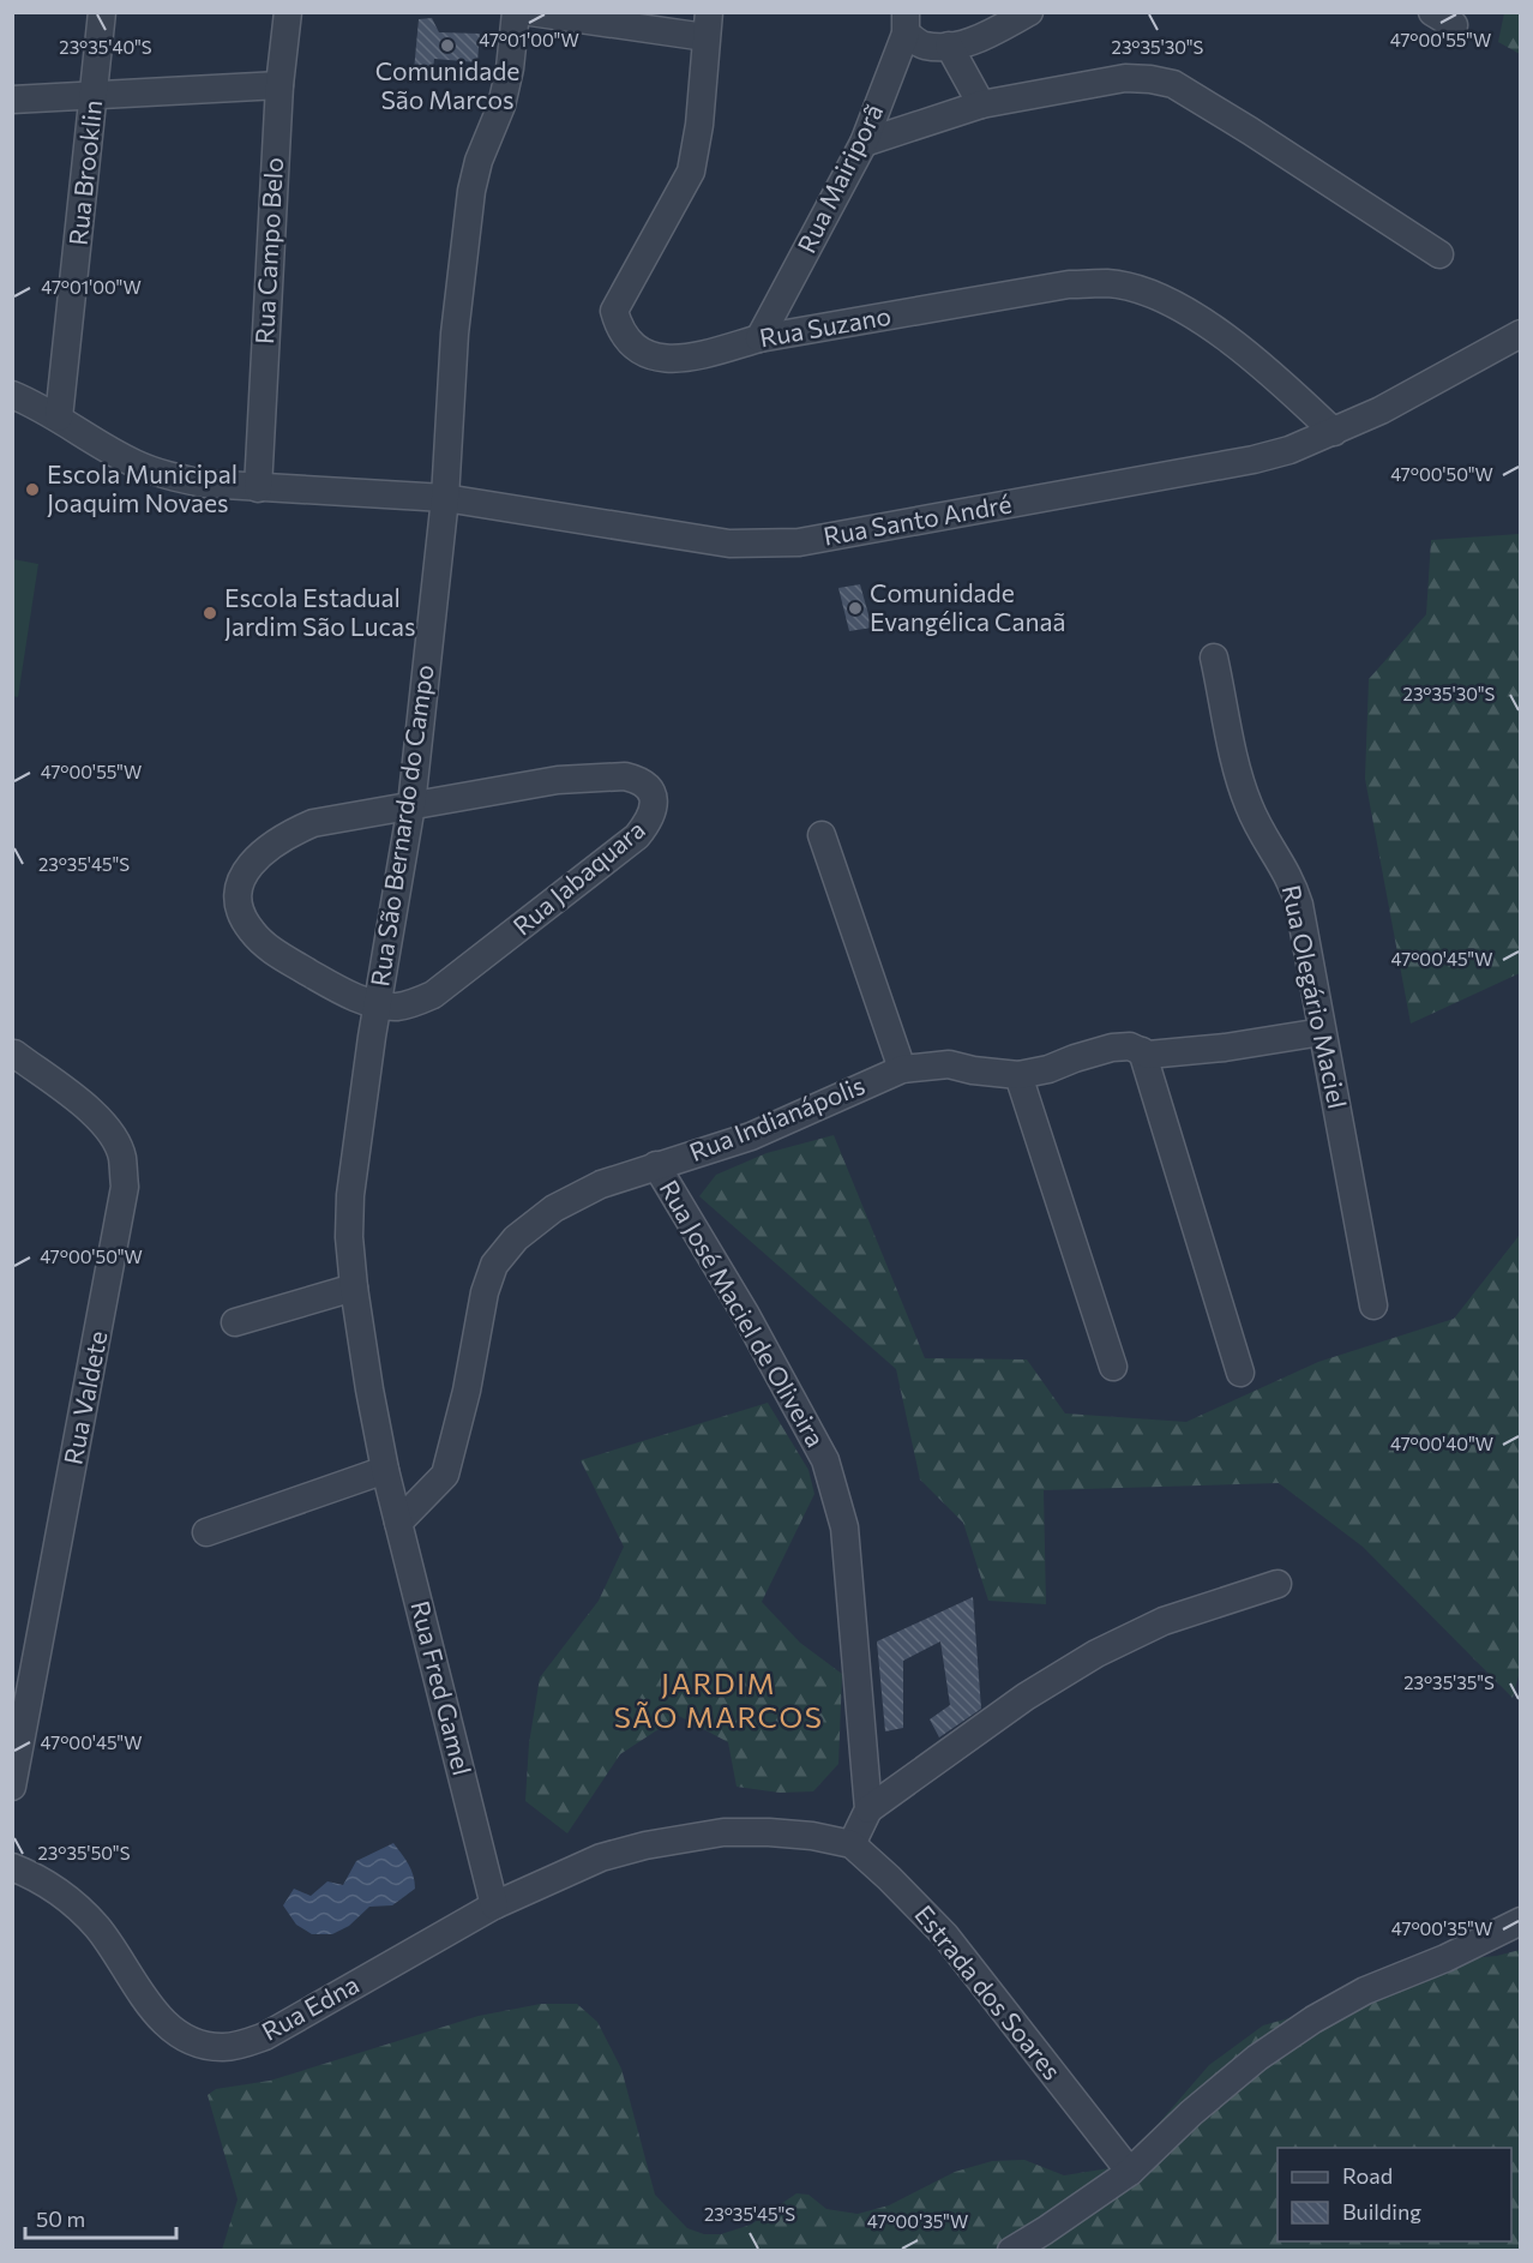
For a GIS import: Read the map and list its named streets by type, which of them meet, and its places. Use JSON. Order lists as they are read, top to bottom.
{
  "streets": {
    "street": [
      "Rua Brooklin",
      "Rua Mairiporã",
      "Rua Campo Belo",
      "Rua Suzano",
      "Rua Santo André",
      "Rua São Bernardo do Campo",
      "Rua Jabaquara",
      "Rua Olegário Maciel",
      "Rua Indianápolis",
      "Rua José Maciel de Oliveira",
      "Rua Valdete",
      "Rua Fred Gamel",
      "Estrada dos Soares",
      "Rua Edna"
    ]
  },
  "crossings": [
    ["Rua Brooklin", "Rua Santo André"],
    ["Rua Mairiporã", "Rua Suzano"],
    ["Rua Campo Belo", "Rua Santo André"],
    ["Rua Suzano", "Rua Santo André"],
    ["Rua Santo André", "Rua São Bernardo do Campo"],
    ["Rua São Bernardo do Campo", "Rua Jabaquara"],
    ["Rua São Bernardo do Campo", "Rua Fred Gamel"],
    ["Rua Olegário Maciel", "Rua Indianápolis"],
    ["Rua Indianápolis", "Rua José Maciel de Oliveira"],
    ["Rua Indianápolis", "Rua Fred Gamel"],
    ["Rua José Maciel de Oliveira", "Estrada dos Soares"],
    ["Rua Fred Gamel", "Estrada dos Soares"],
    ["Rua Fred Gamel", "Rua Edna"],
    ["Estrada dos Soares", "Rua Edna"]
  ],
  "districts": ["JARDIM SÃO MARCOS"],
  "places": [
    "Comunidade São Marcos",
    "Escola Municipal Joaquim Novaes",
    "Comunidade Evangélica Canaã",
    "Escola Estadual Jardim São Lucas"
  ],
  "legend": ["Road", "Building"],
  "scale_bar": "50 m",
  "coordinates": [
    "47°01'00\"W",
    "47°00'55\"W",
    "23°35'40\"S",
    "23°35'30\"S",
    "47°00'50\"W",
    "23°35'45\"S",
    "47°00'45\"W",
    "47°00'40\"W",
    "23°35'35\"S",
    "23°35'50\"S",
    "47°00'35\"W"
  ]
}
